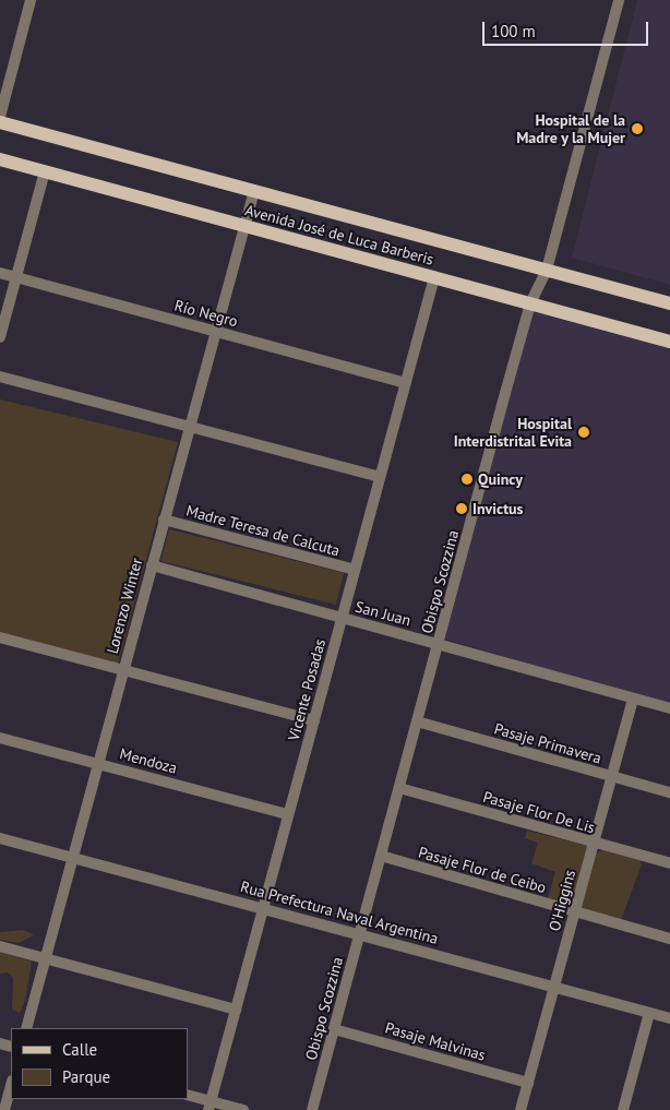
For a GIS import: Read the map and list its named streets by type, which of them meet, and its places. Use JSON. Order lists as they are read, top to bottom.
{
  "streets": {
    "main road": ["Avenida José de Luca Barberis"],
    "street": [
      "Río Negro",
      "Madre Teresa de Calcuta",
      "Obispo Scozzina",
      "Lorenzo Winter",
      "San Juan",
      "Vicente Posadas",
      "Pasaje Primavera",
      "Mendoza",
      "Pasaje Flor De Lis",
      "Pasaje Flor de Ceibo",
      "O'Higgins",
      "Rua Prefectura Naval Argentina",
      "Pasaje Malvinas"
    ]
  },
  "crossings": [
    ["Avenida José de Luca Barberis", "Obispo Scozzina"],
    ["Avenida José de Luca Barberis", "Lorenzo Winter"],
    ["Avenida José de Luca Barberis", "Vicente Posadas"],
    ["Río Negro", "Lorenzo Winter"],
    ["Río Negro", "Vicente Posadas"],
    ["Madre Teresa de Calcuta", "Lorenzo Winter"],
    ["Madre Teresa de Calcuta", "Vicente Posadas"],
    ["Obispo Scozzina", "San Juan"],
    ["Obispo Scozzina", "Pasaje Primavera"],
    ["Obispo Scozzina", "Pasaje Flor De Lis"],
    ["Obispo Scozzina", "Pasaje Flor de Ceibo"],
    ["Obispo Scozzina", "Rua Prefectura Naval Argentina"],
    ["Obispo Scozzina", "Pasaje Malvinas"],
    ["Lorenzo Winter", "San Juan"],
    ["Lorenzo Winter", "Mendoza"],
    ["Lorenzo Winter", "Rua Prefectura Naval Argentina"],
    ["San Juan", "Vicente Posadas"],
    ["San Juan", "O'Higgins"],
    ["Vicente Posadas", "Mendoza"],
    ["Vicente Posadas", "Rua Prefectura Naval Argentina"],
    ["Pasaje Primavera", "O'Higgins"],
    ["Pasaje Flor De Lis", "O'Higgins"],
    ["Pasaje Flor de Ceibo", "O'Higgins"],
    ["O'Higgins", "Rua Prefectura Naval Argentina"],
    ["O'Higgins", "Pasaje Malvinas"]
  ],
  "places": [
    "Hospital de la Madre y la Mujer",
    "Hospital Interdistrital Evita",
    "Quincy",
    "Invictus"
  ],
  "legend": ["Calle", "Parque"],
  "scale_bar": "100 m"
}
